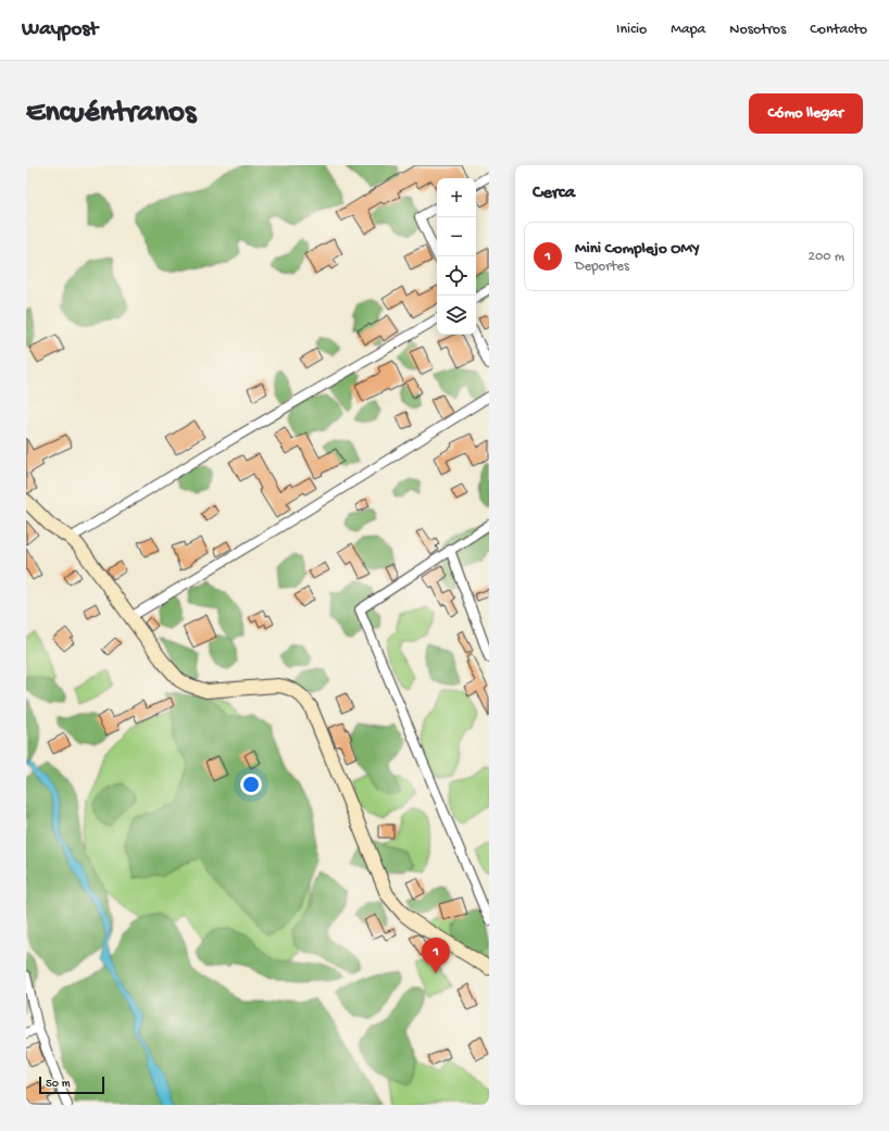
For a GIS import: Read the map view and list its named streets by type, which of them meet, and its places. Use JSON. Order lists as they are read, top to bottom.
{
  "scale_bar": "50 m",
  "page": {
    "header": "Waypost",
    "nav": [
      "Inicio",
      "Mapa",
      "Nosotros",
      "Contacto"
    ],
    "buttons": "Cómo llegar",
    "title": "Encuéntranos",
    "heading": "Cerca",
    "map_buttons": ["+", "−"],
    "list": [
      {
        "mark": "1",
        "name": "Mini Complejo OMY",
        "note": "Deportes",
        "value": "200 m"
      }
    ],
    "pins": "1",
    "scale": "50 m"
  }
}
